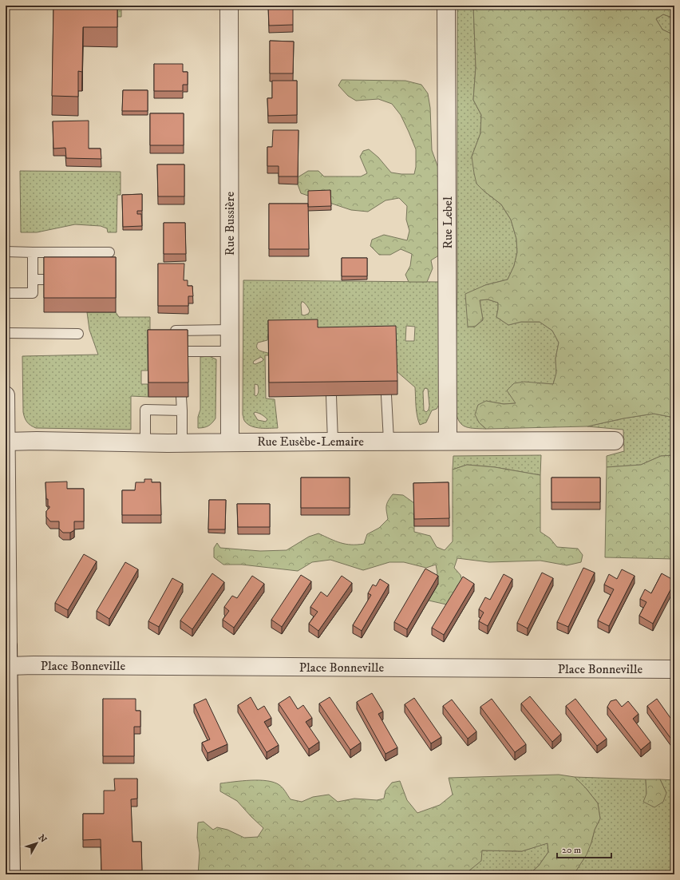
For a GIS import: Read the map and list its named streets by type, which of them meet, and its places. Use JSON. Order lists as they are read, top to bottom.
{
  "streets": {
    "street": [
      "Rue Lebel",
      "Rue Bussière",
      "Rue Eusèbe-Lemaire",
      "Place Bonneville"
    ]
  },
  "crossings": [
    ["Rue Lebel", "Rue Eusèbe-Lemaire"],
    ["Rue Bussière", "Rue Eusèbe-Lemaire"]
  ],
  "scale_bar": "20 m",
  "north": "top right"
}
